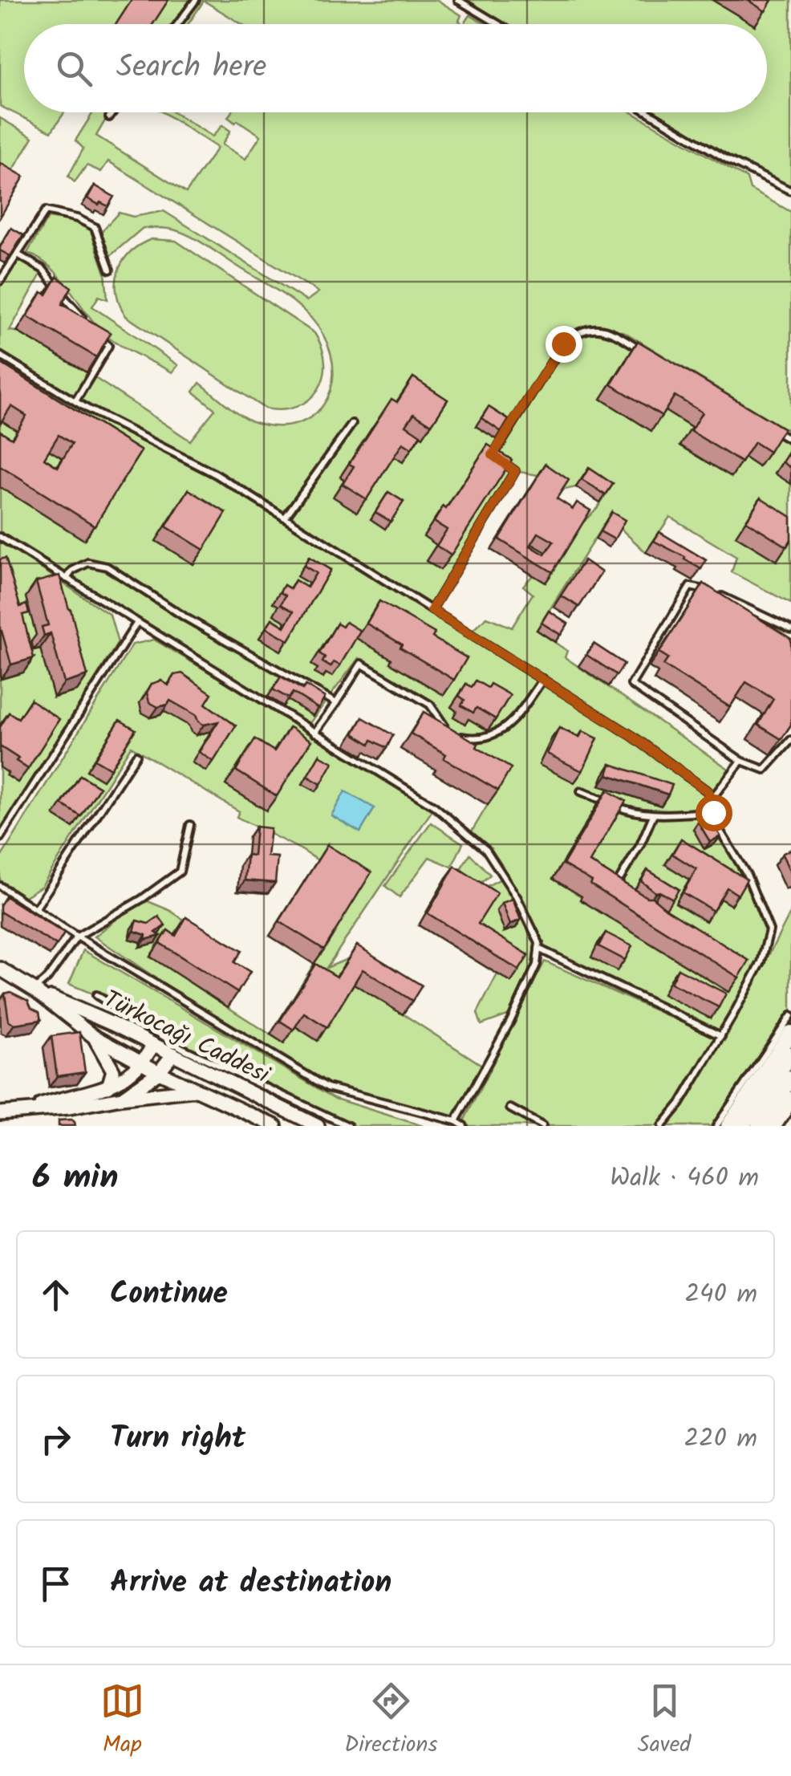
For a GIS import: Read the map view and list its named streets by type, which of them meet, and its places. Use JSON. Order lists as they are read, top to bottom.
{
  "streets": {
    "main road": ["Türkocağı Caddesi"]
  },
  "page": {
    "search": "Search here",
    "heading": ["6 min", "Walk · 460 m"],
    "list": [
      ["Continue", "240 m"],
      ["Turn right", "220 m"],
      "Arrive at destination"
    ],
    "nav": ["Map", "Directions", "Saved"]
  }
}
